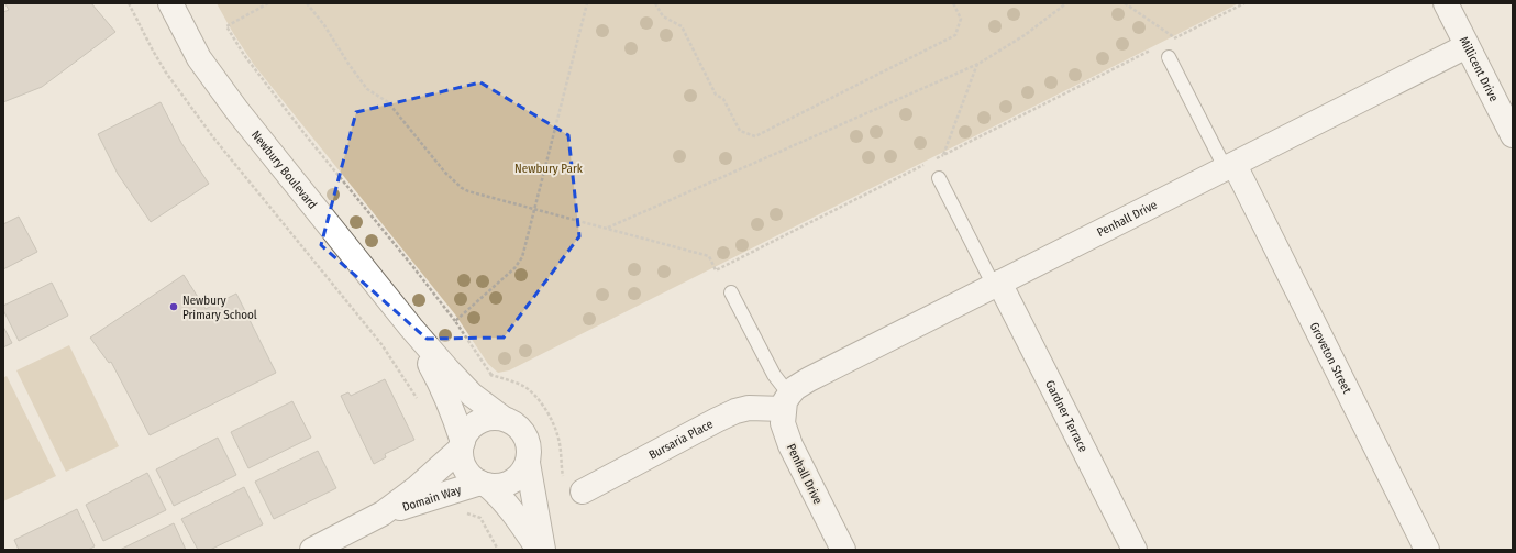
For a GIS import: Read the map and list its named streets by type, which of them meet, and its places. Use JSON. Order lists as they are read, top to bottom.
{
  "streets": {
    "street": [
      "Millicent Drive",
      "Newbury Boulevard",
      "Penhall Drive",
      "Groveton Street",
      "Gardner Terrace",
      "Bursaria Place",
      "Domain Way"
    ]
  },
  "crossings": [
    ["Millicent Drive", "Penhall Drive"],
    ["Newbury Boulevard", "Domain Way"],
    ["Penhall Drive", "Groveton Street"],
    ["Penhall Drive", "Gardner Terrace"],
    ["Penhall Drive", "Bursaria Place"]
  ],
  "parks": ["Newbury Park"],
  "places": ["Newbury Primary School"]
}
